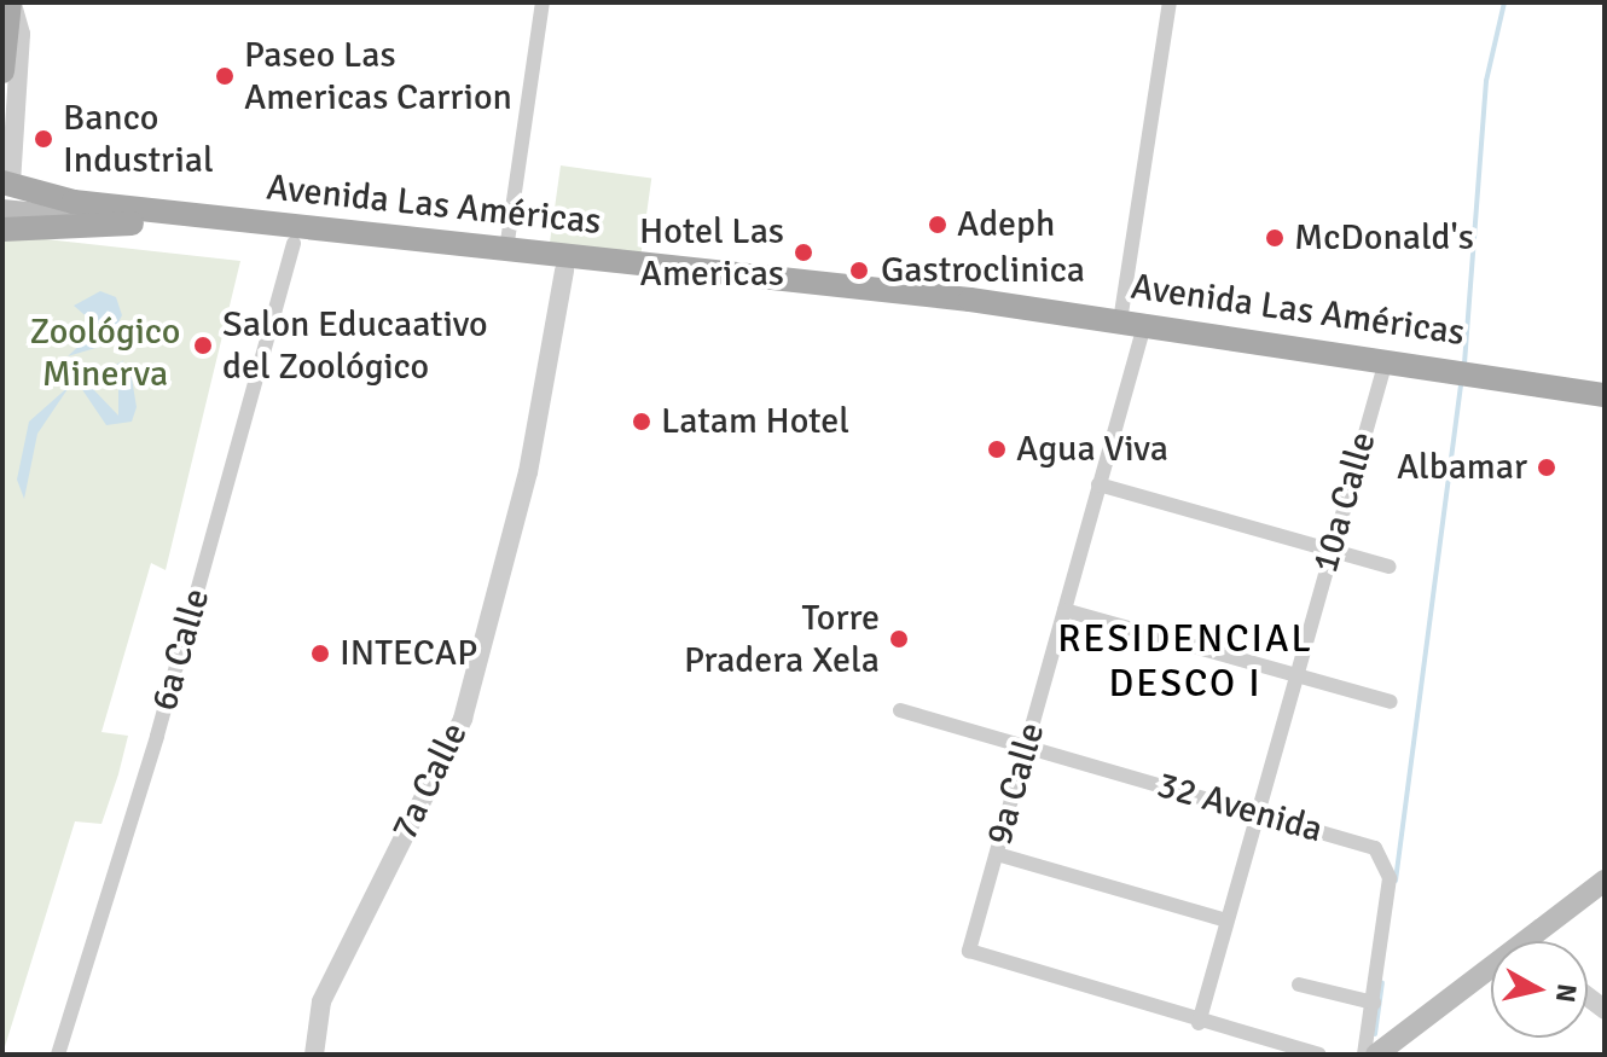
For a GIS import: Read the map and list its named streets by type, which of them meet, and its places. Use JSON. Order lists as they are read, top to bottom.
{
  "streets": {
    "main road": ["Avenida Las Américas"],
    "street": [
      "10a Calle",
      "6a Calle",
      "7a Calle",
      "9a Calle",
      "32 Avenida"
    ]
  },
  "crossings": [
    ["Avenida Las Américas", "10a Calle"],
    ["Avenida Las Américas", "6a Calle"],
    ["Avenida Las Américas", "7a Calle"],
    ["Avenida Las Américas", "9a Calle"],
    ["10a Calle", "9a Calle"],
    ["10a Calle", "32 Avenida"],
    ["9a Calle", "32 Avenida"]
  ],
  "districts": ["RESIDENCIAL DESCO I"],
  "parks": ["Zoológico Minerva"],
  "places": [
    "Paseo Las Americas Carrion",
    "Banco Industrial",
    "Adeph",
    "McDonald's",
    "Hotel Las Americas",
    "Gastroclinica",
    "Salon Educaativo del Zoológico",
    "Latam Hotel",
    "Agua Viva",
    "Albamar",
    "Torre Pradera Xela",
    "INTECAP"
  ],
  "north": "right"
}
